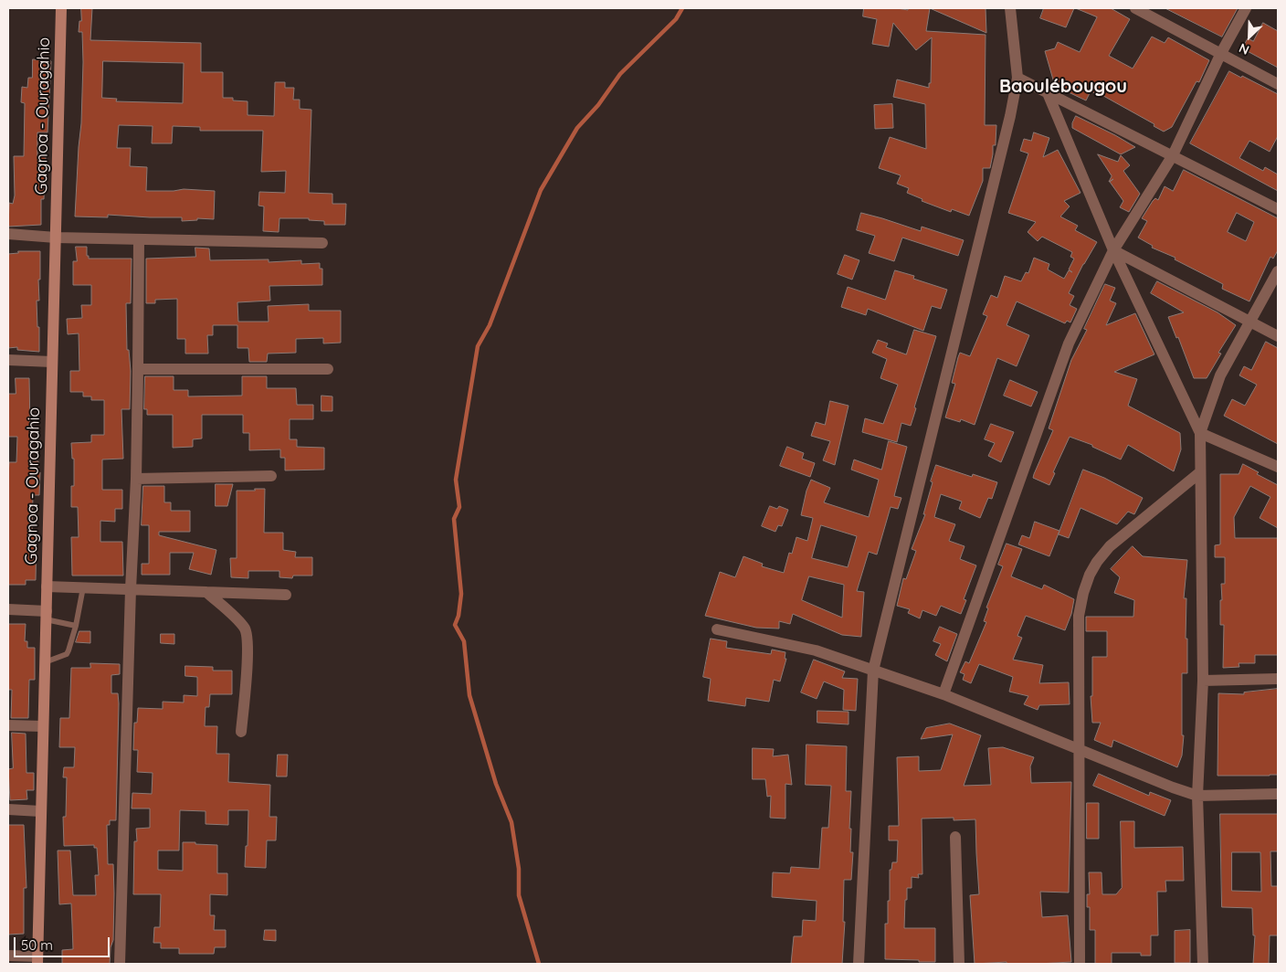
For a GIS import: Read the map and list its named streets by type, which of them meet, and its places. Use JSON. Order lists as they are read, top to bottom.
{
  "streets": {
    "main road": ["Gagnoa - Ouragahio"]
  },
  "districts": ["Baoulébougou"],
  "scale_bar": "50 m",
  "north": "bottom left"
}
